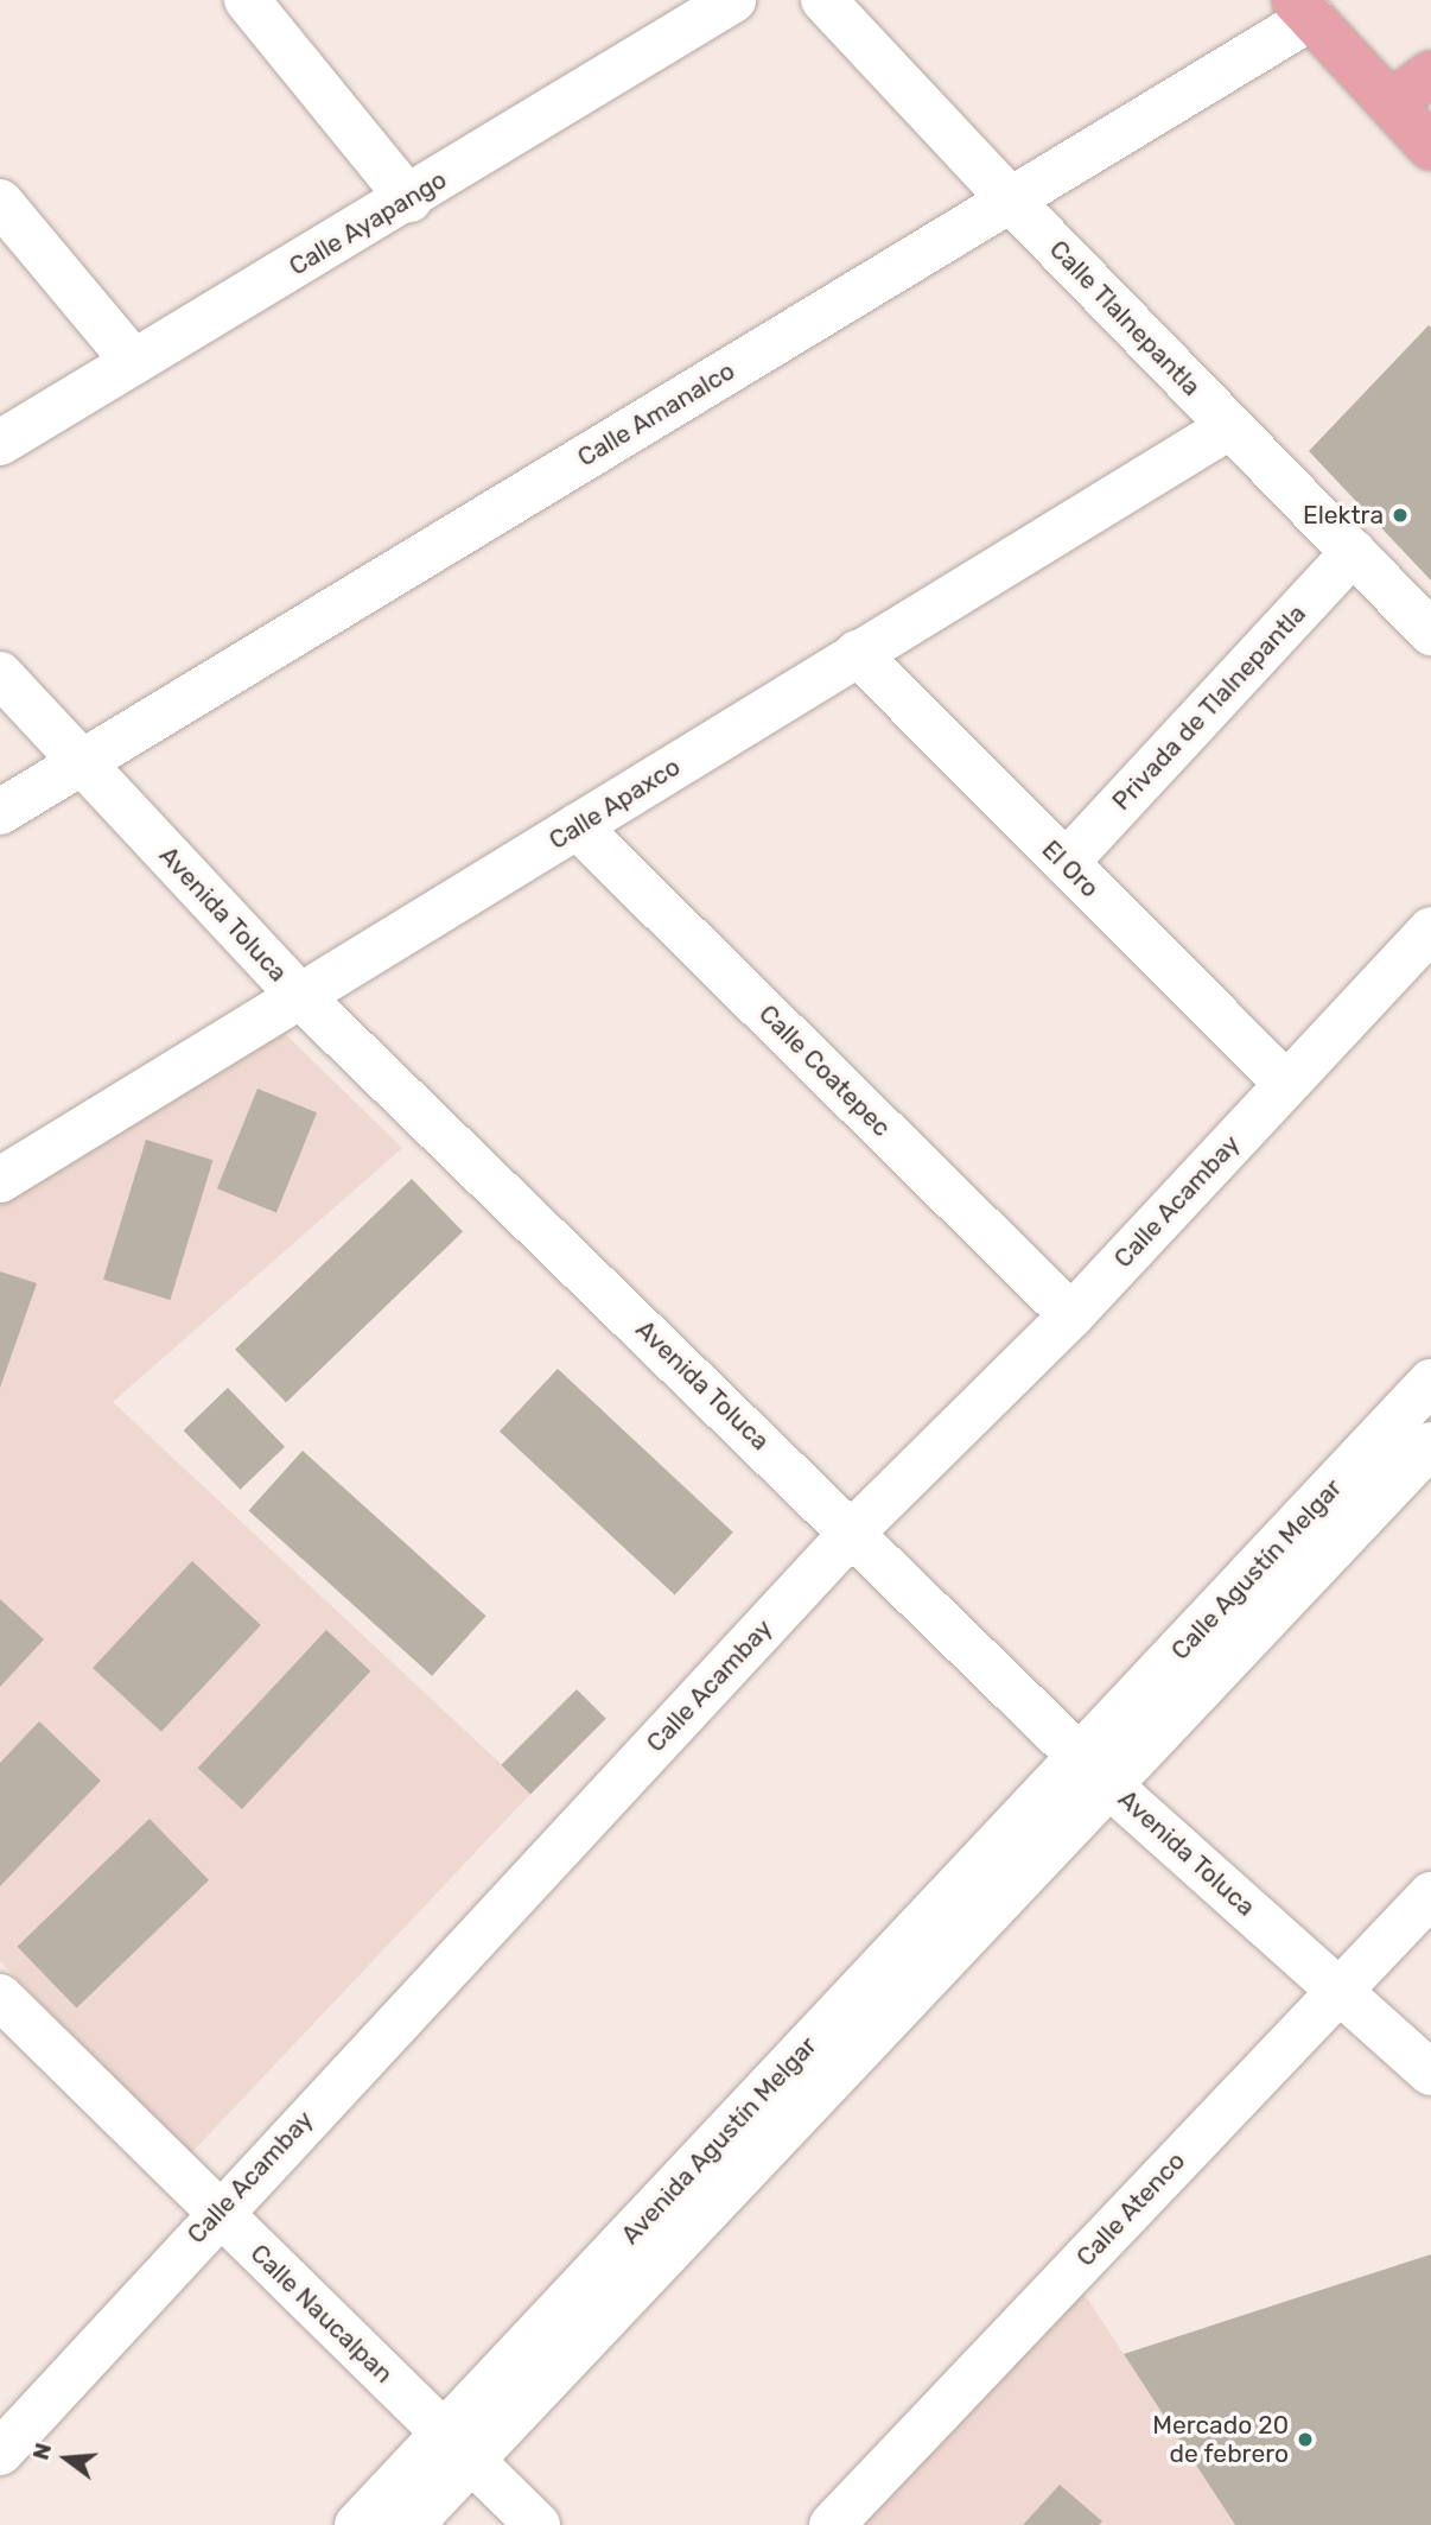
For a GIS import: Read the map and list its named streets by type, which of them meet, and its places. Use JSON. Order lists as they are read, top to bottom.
{
  "streets": {
    "street": [
      "Calle Ayapango",
      "Calle Tlalnepantla",
      "Calle Amanalco",
      "Privada de Tlalnepantla",
      "Calle Apaxco",
      "El Oro",
      "Avenida Toluca",
      "Calle Coatepec",
      "Calle Acambay",
      "Calle Agustín Melgar",
      "Avenida Agustín Melgar",
      "Calle Atenco",
      "Calle Naucalpan"
    ]
  },
  "crossings": [
    ["Calle Tlalnepantla", "Calle Amanalco"],
    ["Calle Tlalnepantla", "Privada de Tlalnepantla"],
    ["Calle Tlalnepantla", "Calle Apaxco"],
    ["Calle Amanalco", "Avenida Toluca"],
    ["Privada de Tlalnepantla", "El Oro"],
    ["Calle Apaxco", "El Oro"],
    ["Calle Apaxco", "Avenida Toluca"],
    ["Calle Apaxco", "Calle Coatepec"],
    ["El Oro", "Calle Acambay"],
    ["Avenida Toluca", "Calle Acambay"],
    ["Avenida Toluca", "Calle Agustín Melgar"],
    ["Avenida Toluca", "Avenida Agustín Melgar"],
    ["Avenida Toluca", "Calle Atenco"],
    ["Calle Coatepec", "Calle Acambay"],
    ["Calle Acambay", "Calle Naucalpan"],
    ["Calle Agustín Melgar", "Avenida Agustín Melgar"],
    ["Avenida Agustín Melgar", "Calle Naucalpan"]
  ],
  "places": ["Elektra", "Mercado 20 de febrero"],
  "north": "left"
}
